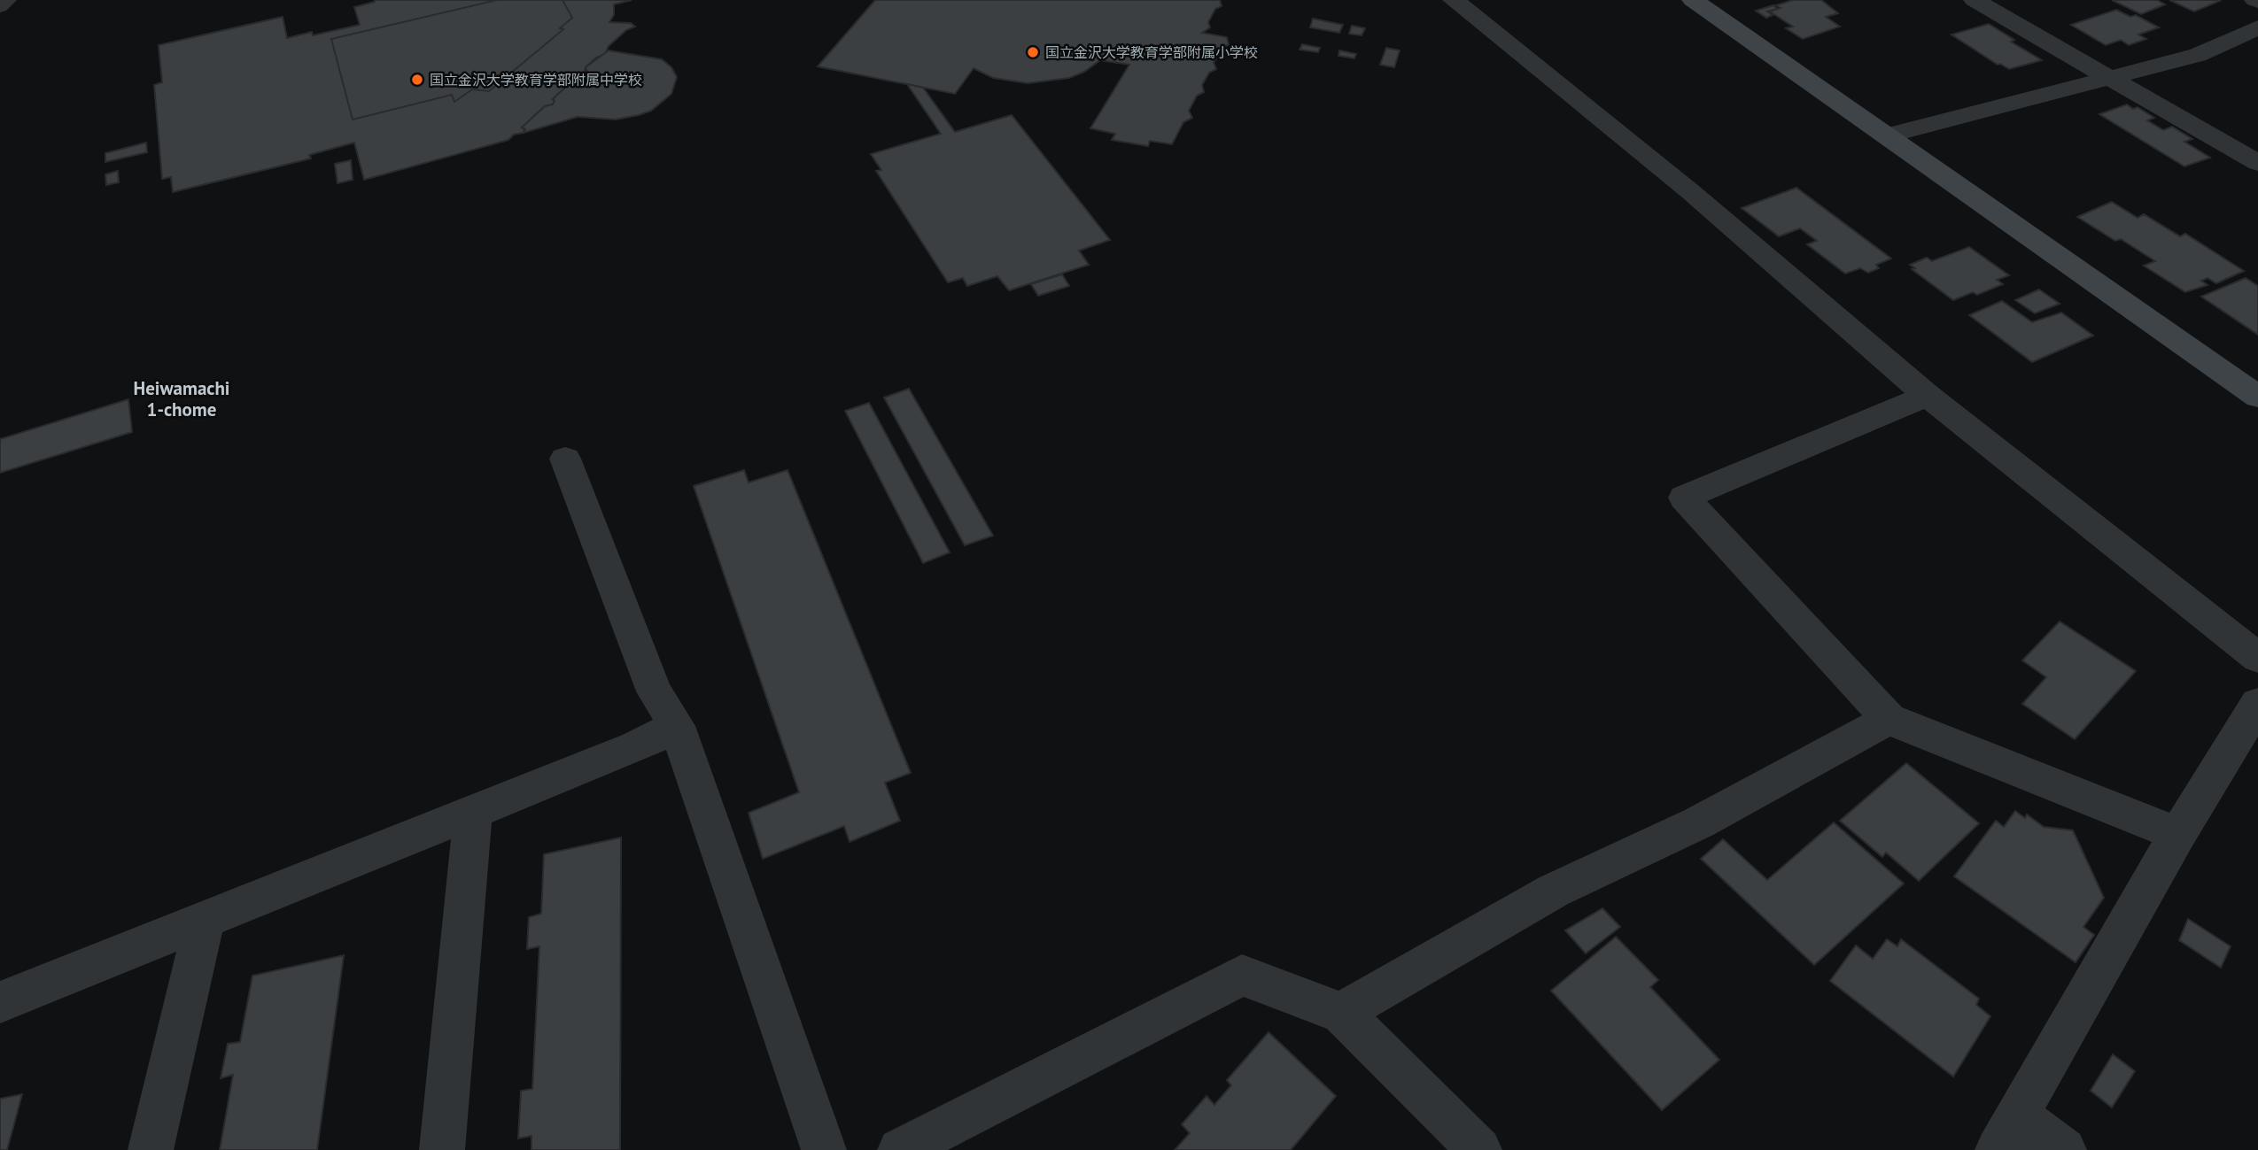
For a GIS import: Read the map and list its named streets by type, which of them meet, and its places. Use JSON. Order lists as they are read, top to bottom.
{
  "districts": ["Heiwamachi 1-chome"],
  "places": ["国立金沢大学教育学部附属小学校", "国立金沢大学教育学部附属中学校"]
}
